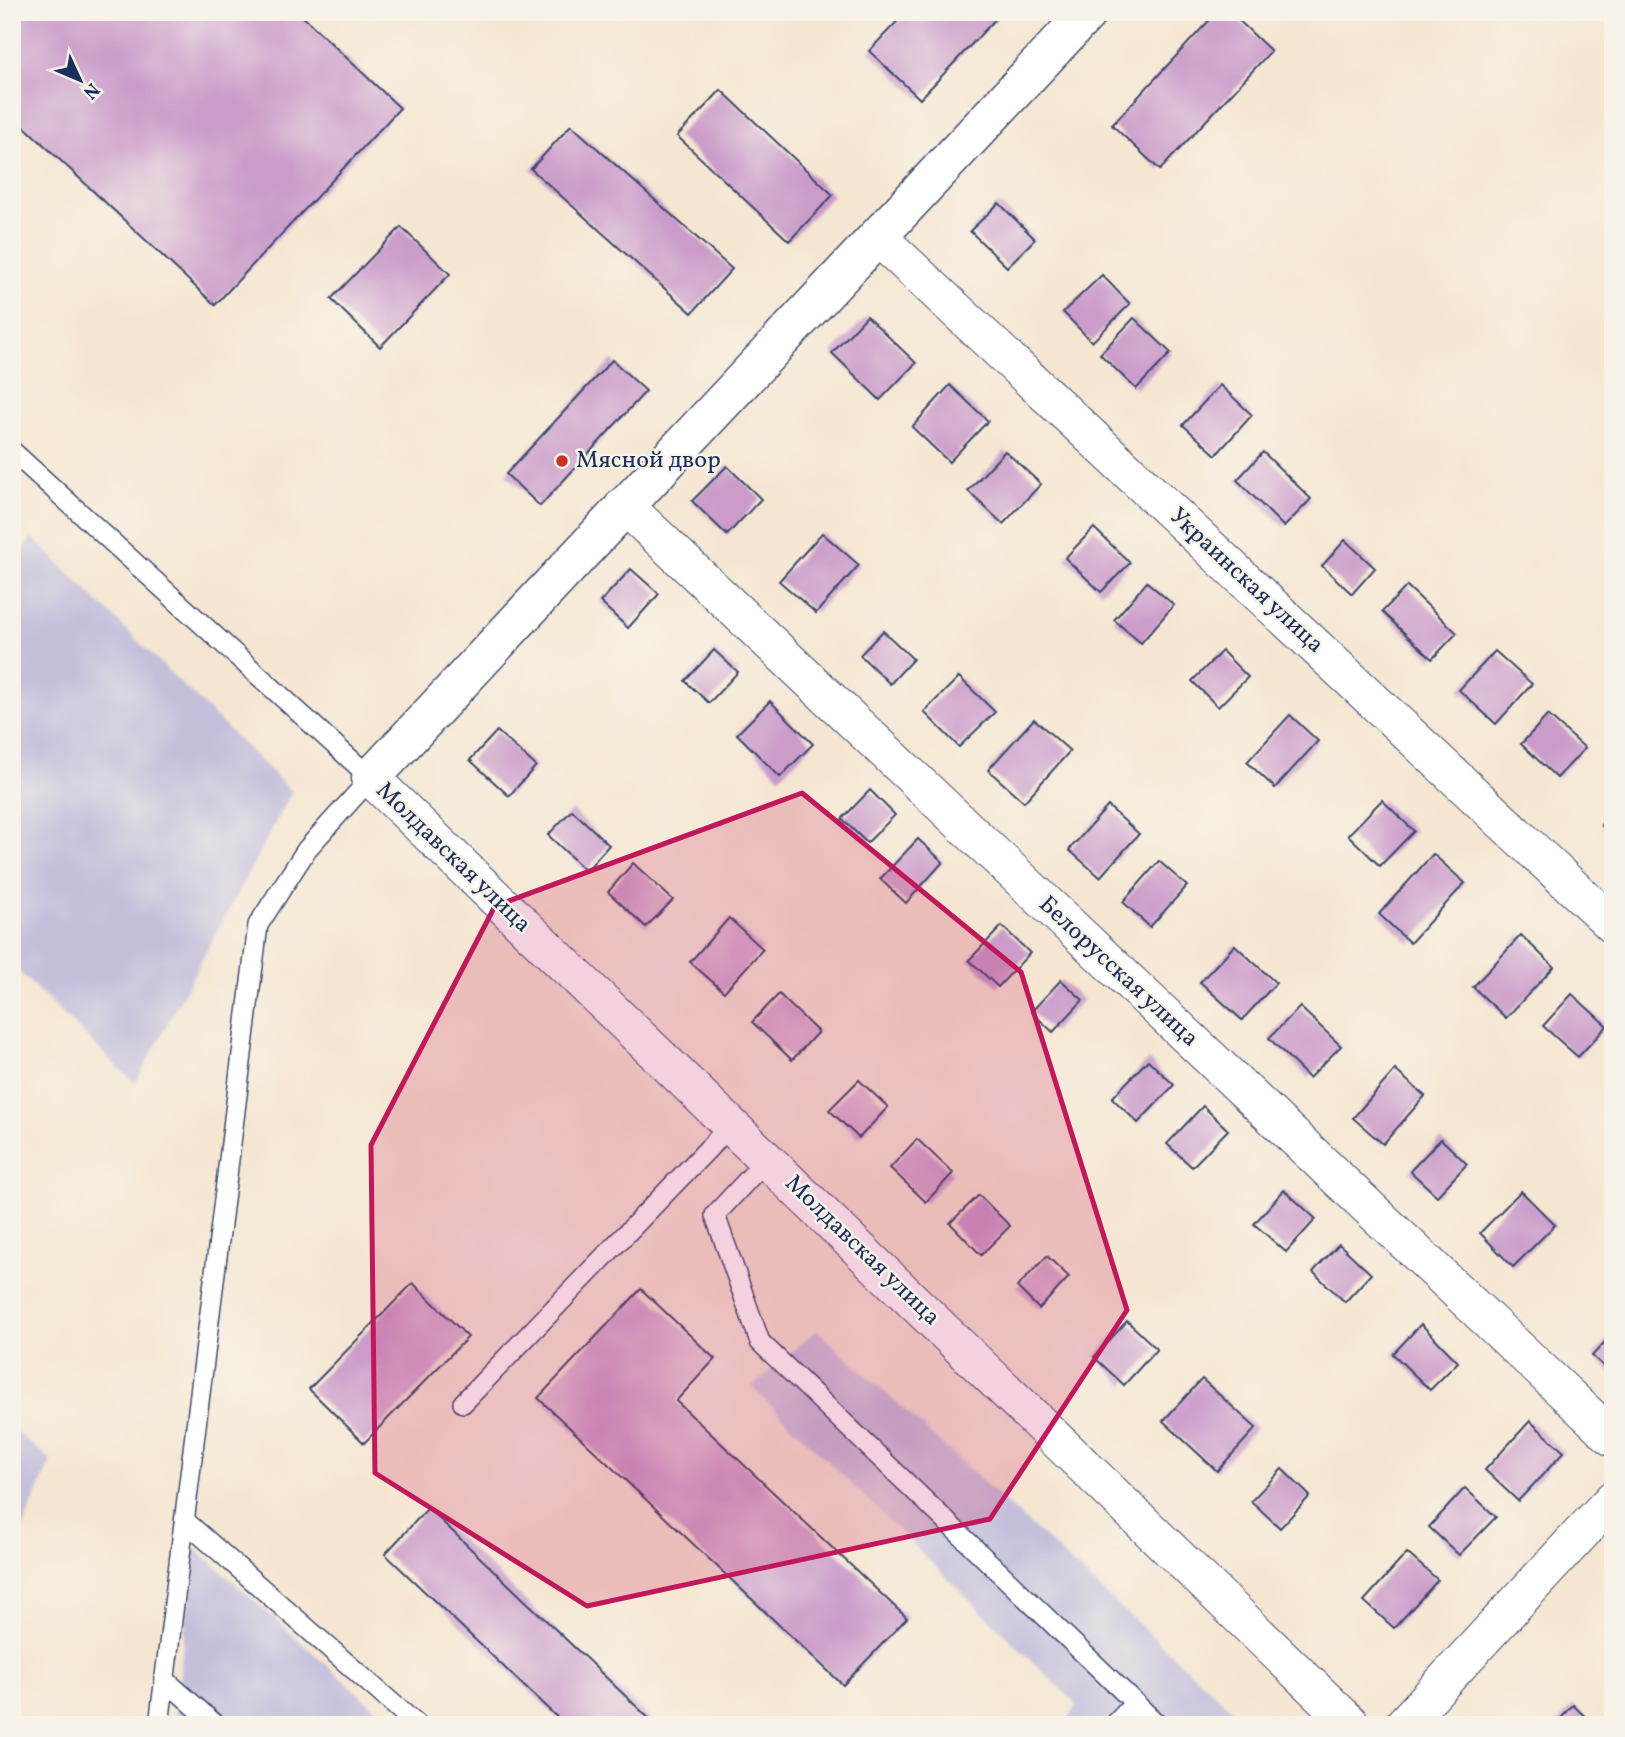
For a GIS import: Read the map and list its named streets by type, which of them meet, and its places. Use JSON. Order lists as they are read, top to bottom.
{
  "streets": {
    "street": ["Украинская улица", "Молдавская улица", "Белорусская улица"]
  },
  "places": ["Мясной двор"],
  "north": "bottom right"
}
